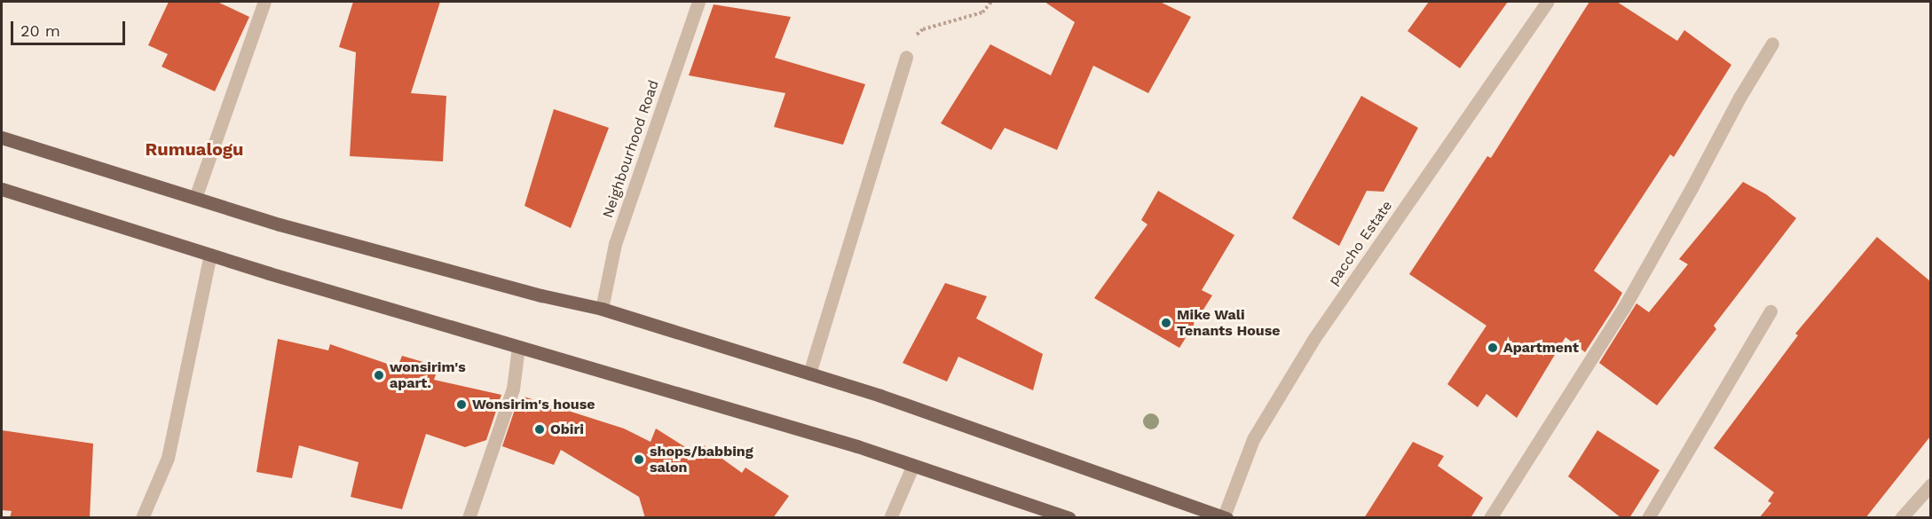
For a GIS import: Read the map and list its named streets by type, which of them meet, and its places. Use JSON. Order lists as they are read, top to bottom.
{
  "streets": {
    "street": ["Neighbourhood Road", "paccho Estate"]
  },
  "districts": ["Rumualogu"],
  "places": [
    "Mike Wali Tenants House",
    "Apartment",
    "wonsirim's apart.",
    "Wonsirim's house",
    "Obiri",
    "shops/babbing salon"
  ],
  "scale_bar": "20 m"
}
